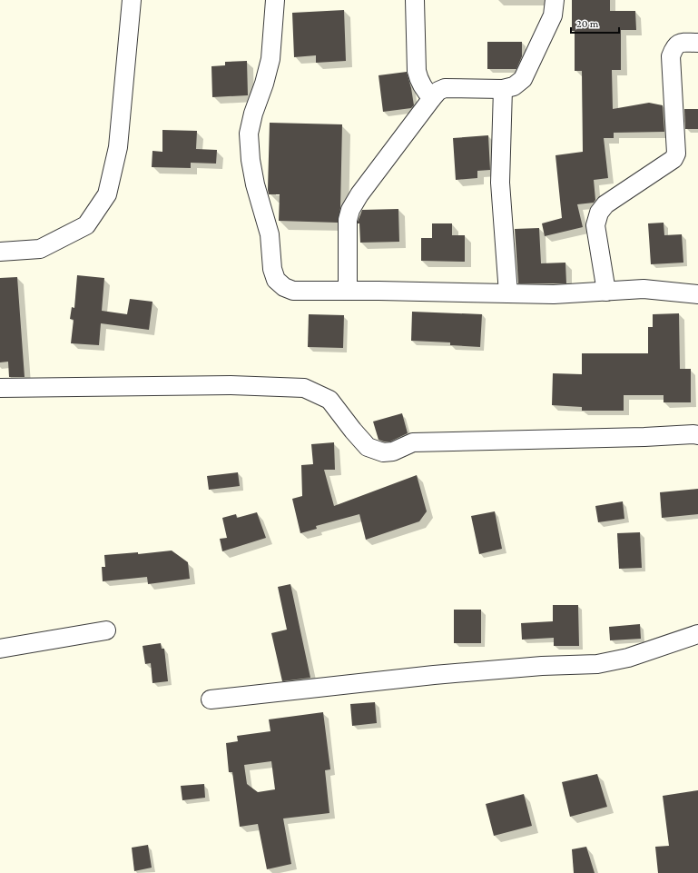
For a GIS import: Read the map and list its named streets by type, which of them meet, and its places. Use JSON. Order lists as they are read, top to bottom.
{
  "scale_bar": "20 m"
}
